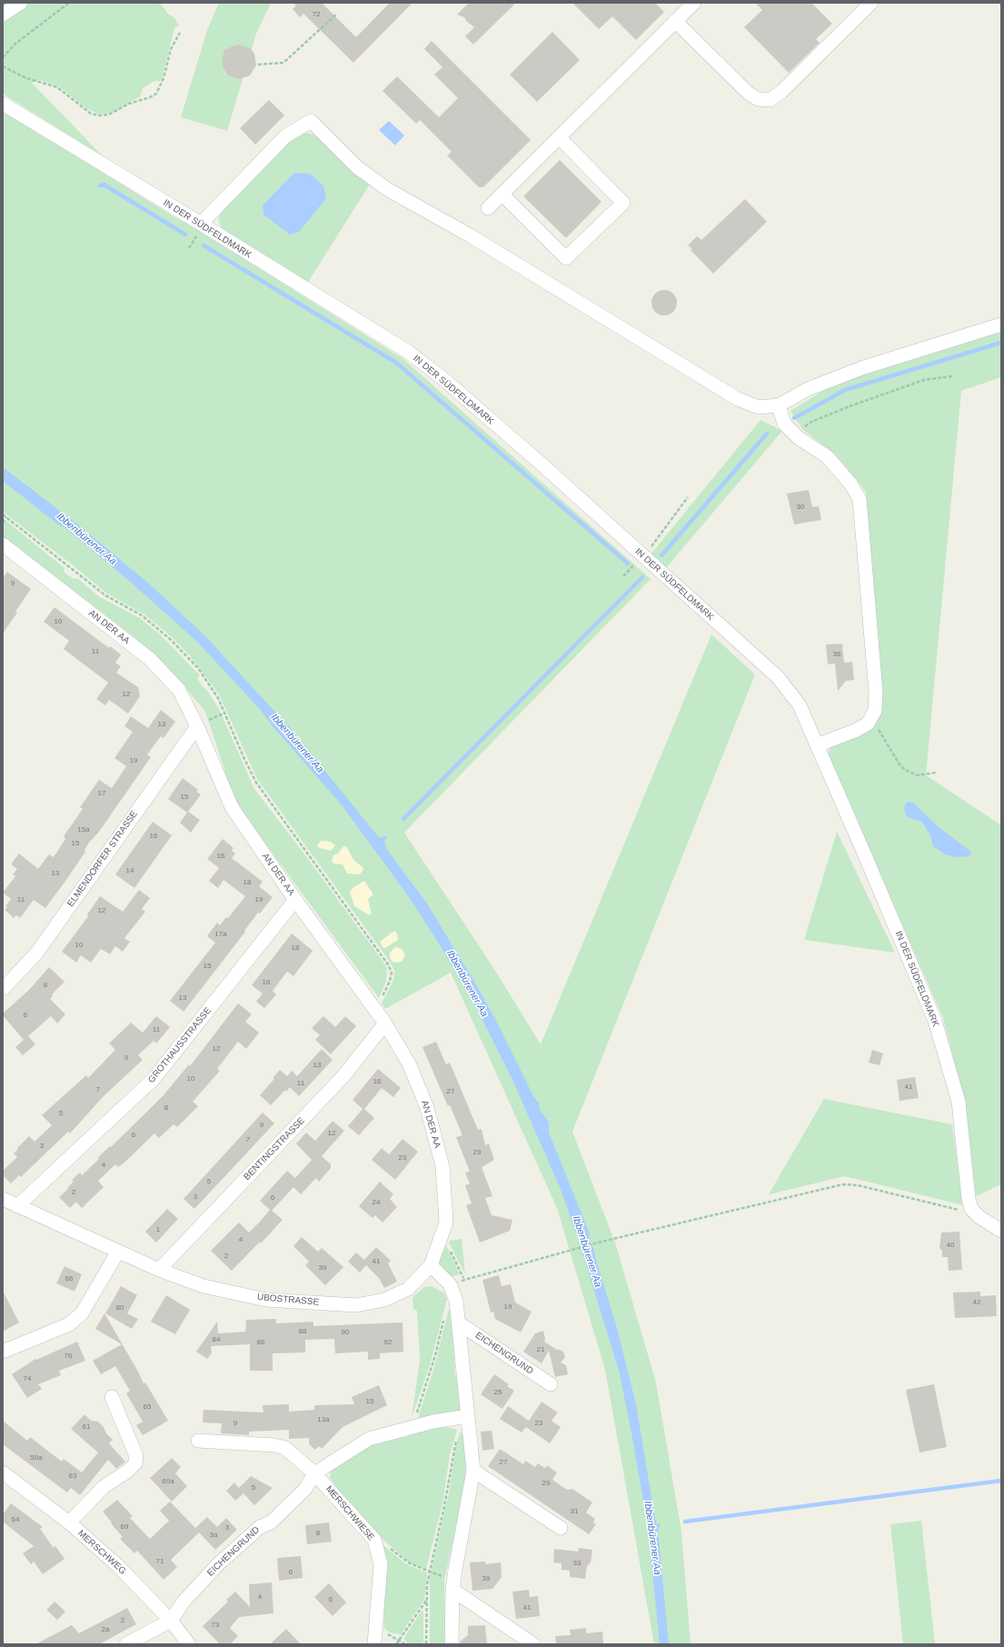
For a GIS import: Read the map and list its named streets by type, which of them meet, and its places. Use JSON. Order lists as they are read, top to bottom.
{
  "streets": {
    "street": [
      "IN DER SÜDFELDMARK",
      "AN DER AA",
      "ELMENDORFER STRASSE",
      "GROTHAUSSTRASSE",
      "BENTINGSTRASSE",
      "UBOSTRASSE",
      "EICHENGRUND",
      "MERSCHWIESE",
      "MERSCHWEG"
    ]
  },
  "crossings": [
    ["AN DER AA", "ELMENDORFER STRASSE"],
    ["AN DER AA", "GROTHAUSSTRASSE"],
    ["AN DER AA", "BENTINGSTRASSE"],
    ["AN DER AA", "UBOSTRASSE"],
    ["AN DER AA", "EICHENGRUND"],
    ["GROTHAUSSTRASSE", "UBOSTRASSE"],
    ["BENTINGSTRASSE", "UBOSTRASSE"],
    ["UBOSTRASSE", "EICHENGRUND"],
    ["EICHENGRUND", "MERSCHWIESE"],
    ["EICHENGRUND", "MERSCHWEG"]
  ],
  "water": ["Ibbenbürener Aa"],
  "house_numbers": [
    "72",
    "30",
    "9",
    "10",
    "11",
    "36",
    "12",
    "13",
    "19",
    "17",
    "15",
    "15a",
    "16",
    "15",
    "16",
    "14",
    "13",
    "18",
    "11",
    "19",
    "12",
    "17a",
    "10",
    "18",
    "15",
    "16",
    "8",
    "13",
    "6",
    "11",
    "12",
    "9",
    "13",
    "10",
    "16",
    "11",
    "41",
    "7",
    "27",
    "8",
    "5",
    "9",
    "12",
    "6",
    "7",
    "3",
    "29",
    "23",
    "4",
    "5",
    "2",
    "3",
    "6",
    "24",
    "1",
    "4",
    "40",
    "2",
    "41",
    "39",
    "66",
    "42",
    "19",
    "80",
    "88",
    "90",
    "84",
    "86",
    "92",
    "21",
    "76",
    "74",
    "25",
    "15",
    "65",
    "13a",
    "9",
    "23",
    "61",
    "59a",
    "27",
    "63",
    "69a",
    "29",
    "5",
    "31",
    "64",
    "69",
    "3",
    "8",
    "3a",
    "71",
    "33",
    "6",
    "39",
    "4",
    "6",
    "41",
    "2",
    "73",
    "2a"
  ]
}
